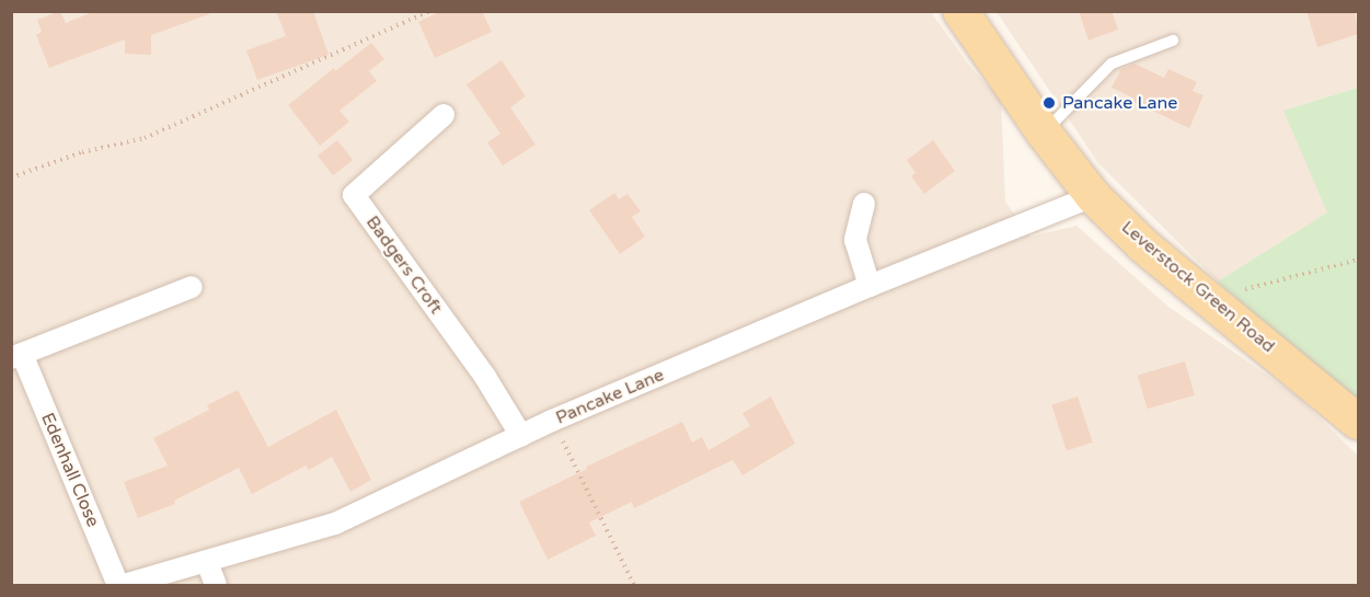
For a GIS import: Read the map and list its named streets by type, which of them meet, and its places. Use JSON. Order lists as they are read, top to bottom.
{
  "streets": {
    "main road": ["Leverstock Green Road"],
    "street": ["Badgers Croft", "Pancake Lane", "Edenhall Close"]
  },
  "crossings": [
    ["Badgers Croft", "Pancake Lane"],
    ["Leverstock Green Road", "Pancake Lane"]
  ],
  "places": ["Pancake Lane"]
}
